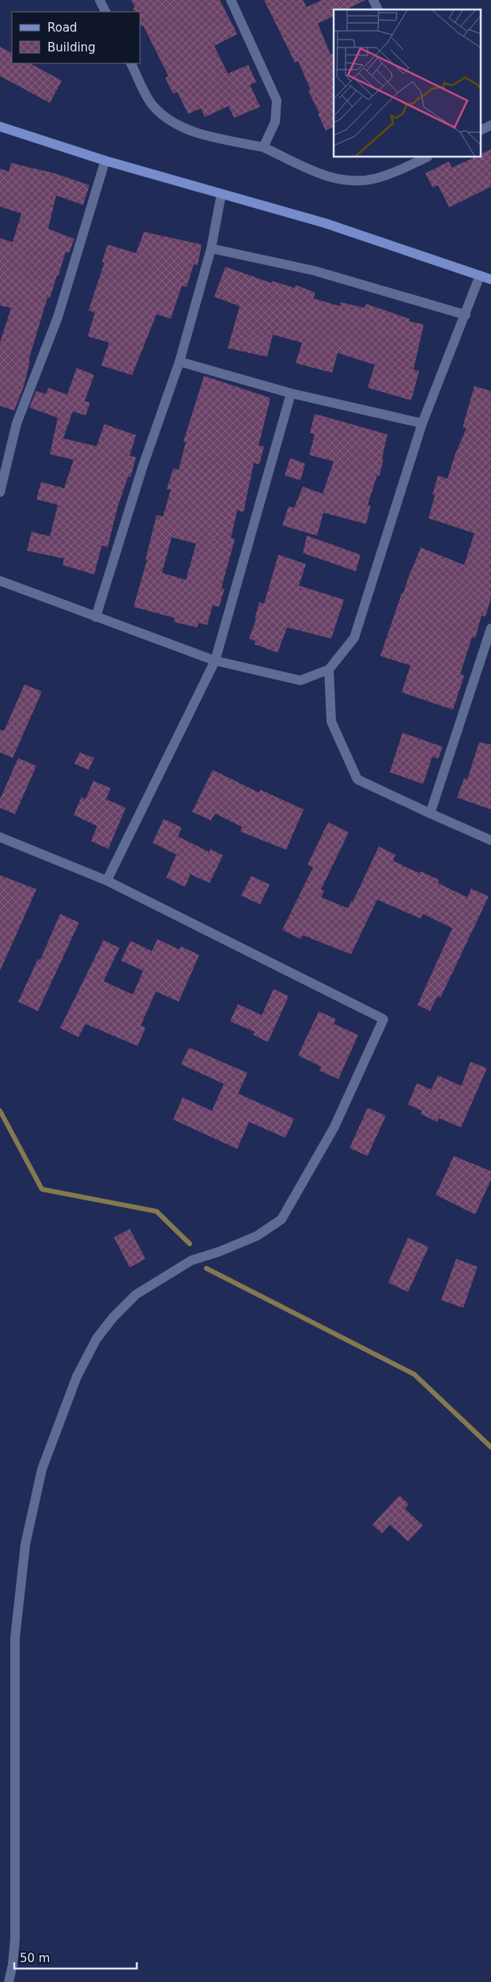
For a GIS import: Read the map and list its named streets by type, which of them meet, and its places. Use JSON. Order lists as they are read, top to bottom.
{
  "legend": ["Road", "Building"],
  "scale_bar": "50 m"
}
